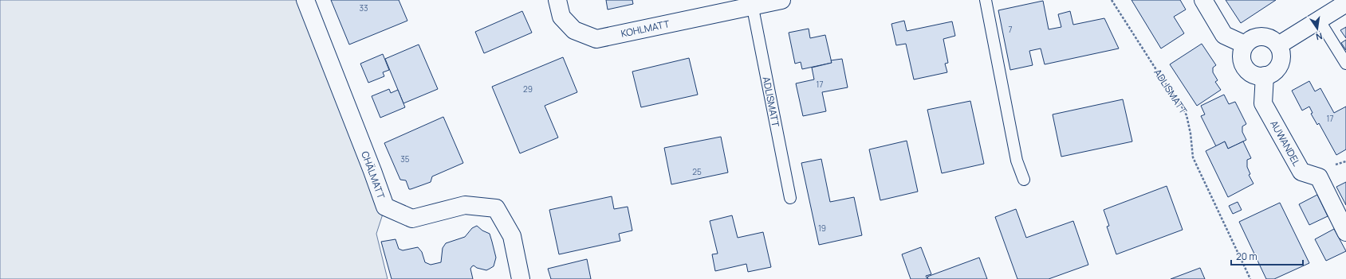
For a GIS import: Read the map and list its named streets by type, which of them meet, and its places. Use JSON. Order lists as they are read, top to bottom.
{
  "streets": {
    "street": ["KOHLMATT", "AUWANDEL", "CHÄLMATT"],
    "lane": ["ADLISMATT"]
  },
  "crossings": [
    ["KOHLMATT", "ADLISMATT"]
  ],
  "house_numbers": [
    "33",
    "7",
    "17",
    "29",
    "17",
    "35",
    "25",
    "19"
  ],
  "scale_bar": "20 m",
  "north": "bottom"
}
